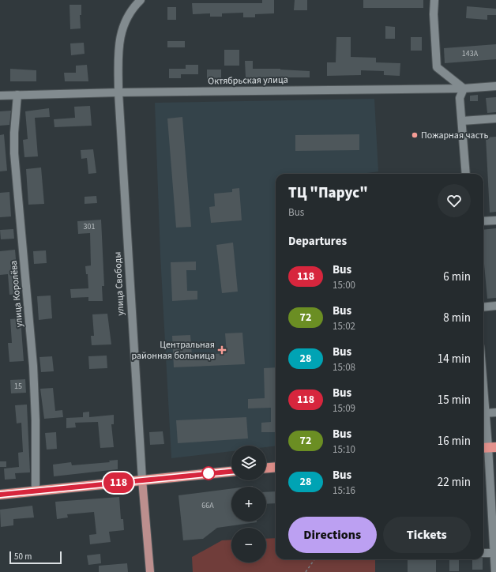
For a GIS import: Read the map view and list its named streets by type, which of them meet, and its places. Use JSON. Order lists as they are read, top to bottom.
{
  "streets": {
    "main road": ["улица Свободы"],
    "street": ["Октябрьская улица", "улица Королёва"]
  },
  "crossings": [
    ["Октябрьская улица", "улица Свободы"],
    ["Октябрьская улица", "улица Королёва"]
  ],
  "places": {
    "other": ["Пожарная часть"],
    "health": ["Центральная районная больница"]
  },
  "lines": ["bus line 118"],
  "house_numbers": [
    "143А",
    "301",
    "15",
    "66А"
  ],
  "scale_bar": "50 m",
  "page": {
    "on_map": "118",
    "heading": [
      ["ТЦ \"Парус\"", "Bus"],
      "Departures"
    ],
    "list": [
      {
        "mark": "118",
        "name": "Bus",
        "note": "15:00",
        "value": "6 min"
      },
      {
        "mark": "72",
        "name": "Bus",
        "note": "15:02",
        "value": "8 min"
      },
      {
        "mark": "28",
        "name": "Bus",
        "note": "15:08",
        "value": "14 min"
      },
      {
        "mark": "118",
        "name": "Bus",
        "note": "15:09",
        "value": "15 min"
      },
      {
        "mark": "72",
        "name": "Bus",
        "note": "15:10",
        "value": "16 min"
      },
      {
        "mark": "28",
        "name": "Bus",
        "note": "15:16",
        "value": "22 min"
      }
    ],
    "map_buttons": ["+", "−"],
    "buttons": ["Directions", "Tickets"],
    "scale": "50 m"
  }
}
